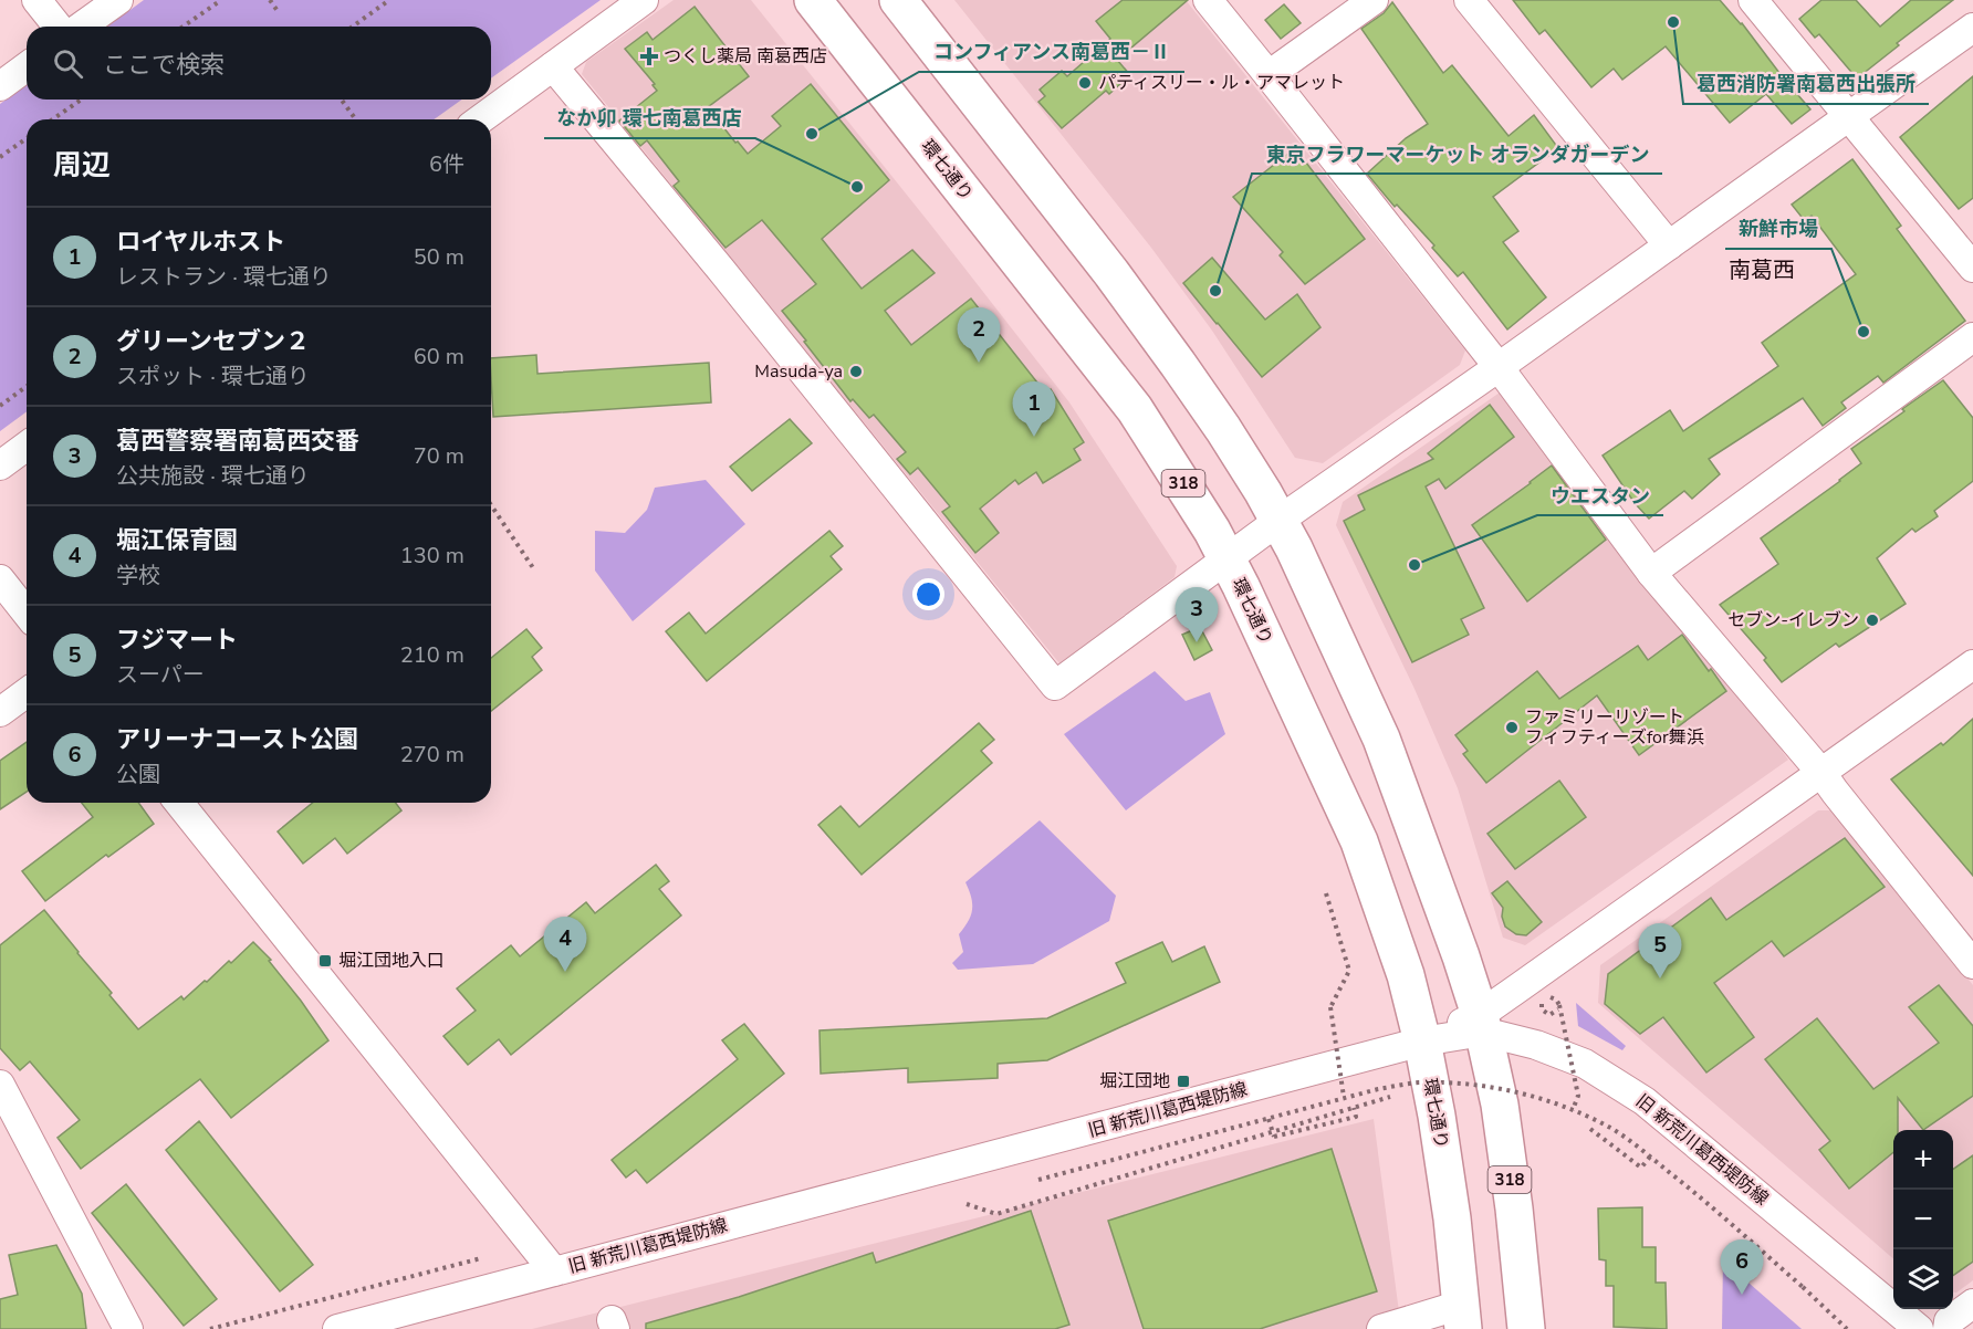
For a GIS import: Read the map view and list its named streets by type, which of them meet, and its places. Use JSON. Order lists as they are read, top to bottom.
{
  "streets": {
    "main road": ["環七通り", "318"],
    "street": ["旧 新荒川葛西堤防線"]
  },
  "crossings": [
    ["環七通り", "旧 新荒川葛西堤防線"],
    ["318", "旧 新荒川葛西堤防線"]
  ],
  "districts": ["南葛西"],
  "places": {
    "other": [
      "葛西消防署南葛西出張所",
      "パティスリー・ル・アマレット",
      "コンフィアンス南葛西－Ⅱ",
      "なか卯 環七南葛西店",
      "東京フラワーマーケット オランダガーデン",
      "新鮮市場",
      "Masuda-ya",
      "ウエスタン",
      "セブン-イレブン",
      "ファミリーリゾート フィフティーズfor舞浜"
    ],
    "health": ["つくし薬局 南葛西店"],
    "transit": ["堀江団地入口", "堀江団地"]
  },
  "page": {
    "search": "ここで検索",
    "heading": ["周辺", "6件"],
    "list": [
      {
        "mark": "1",
        "name": "ロイヤルホスト",
        "note": "レストラン · 環七通り",
        "value": "50 m"
      },
      {
        "mark": "2",
        "name": "グリーンセブン２",
        "note": "スポット · 環七通り",
        "value": "60 m"
      },
      {
        "mark": "3",
        "name": "葛西警察署南葛西交番",
        "note": "公共施設 · 環七通り",
        "value": "70 m"
      },
      {
        "mark": "4",
        "name": "堀江保育園",
        "note": "学校",
        "value": "130 m"
      },
      {
        "mark": "5",
        "name": "フジマート",
        "note": "スーパー",
        "value": "210 m"
      },
      {
        "mark": "6",
        "name": "アリーナコースト公園",
        "note": "公園",
        "value": "270 m"
      }
    ],
    "pins": [
      "2",
      "1",
      "3",
      "4",
      "5",
      "6"
    ],
    "map_buttons": ["+", "−"]
  }
}
